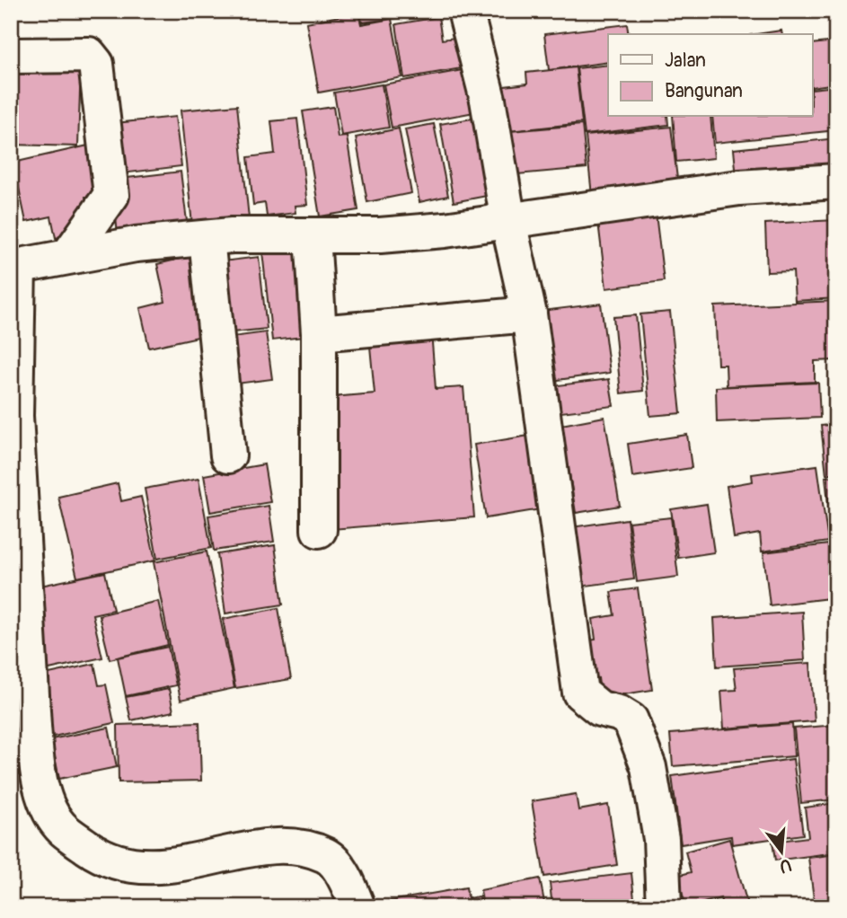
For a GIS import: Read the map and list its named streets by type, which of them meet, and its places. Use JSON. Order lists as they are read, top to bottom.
{
  "legend": ["Jalan", "Bangunan"],
  "north": "bottom"
}
